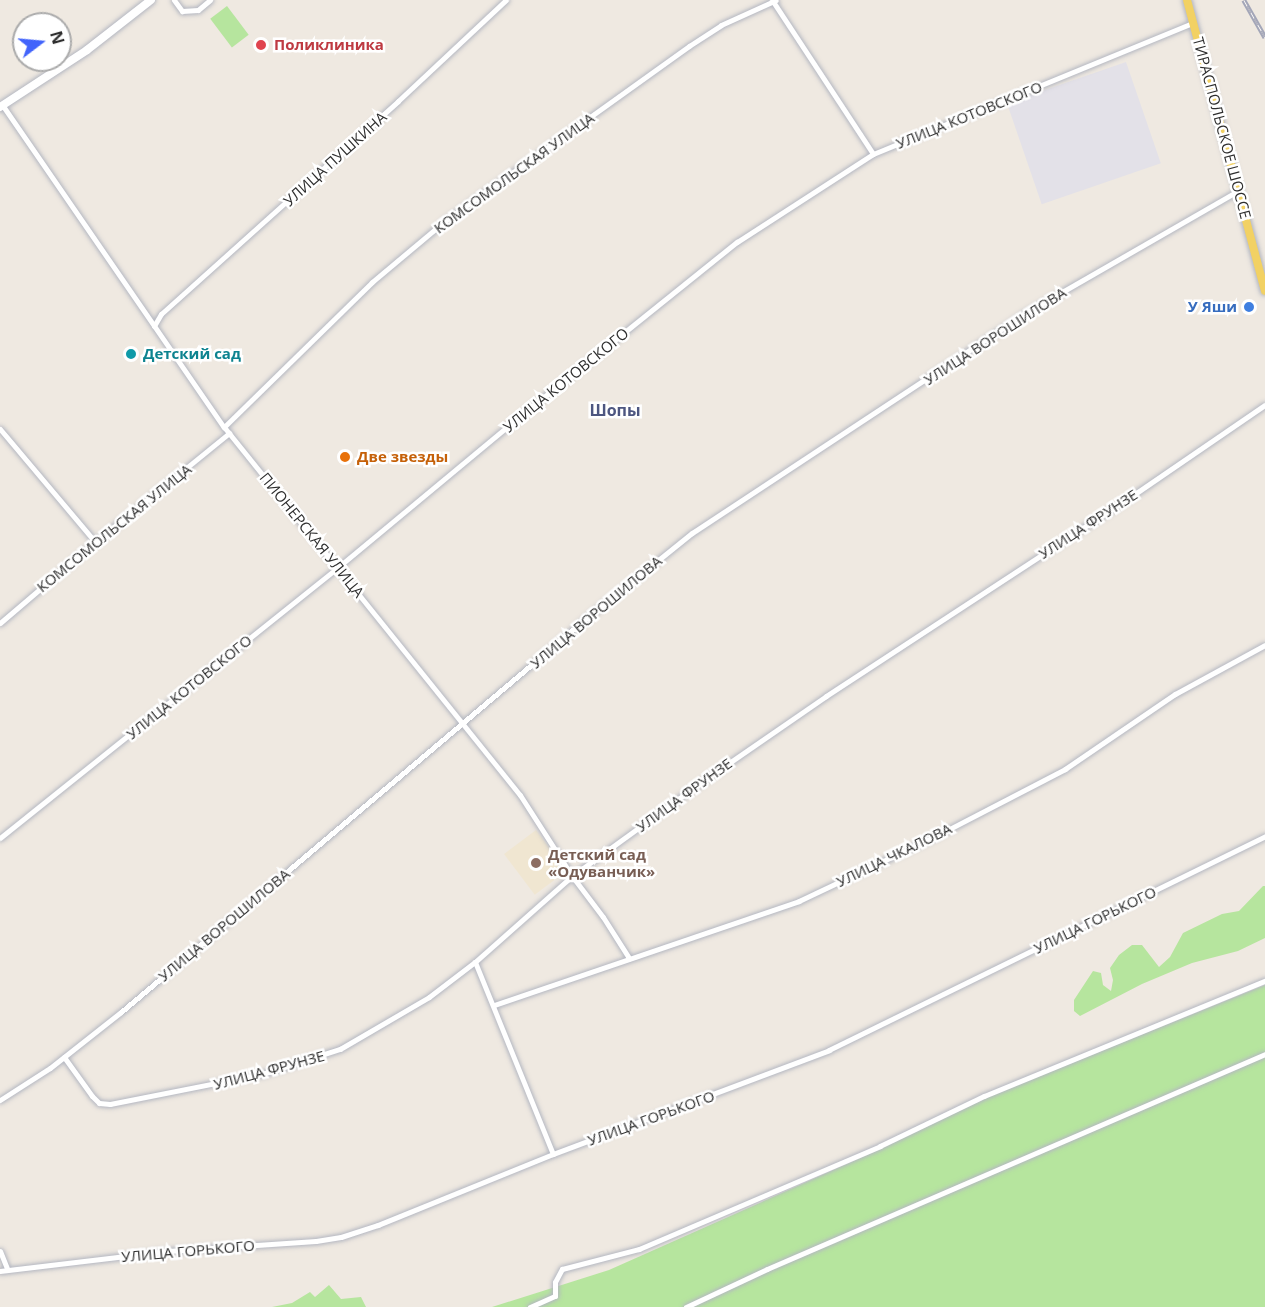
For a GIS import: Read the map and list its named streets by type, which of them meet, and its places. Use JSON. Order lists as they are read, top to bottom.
{
  "streets": {
    "main road": ["ТИРАСПОЛЬСКОЕ ШОССЕ"],
    "street": [
      "УЛИЦА КОТОВСКОГО",
      "УЛИЦА ПУШКИНА",
      "КОМСОМОЛЬСКАЯ УЛИЦА",
      "УЛИЦА ВОРОШИЛОВА",
      "УЛИЦА ФРУНЗЕ",
      "ПИОНЕРСКАЯ УЛИЦА",
      "УЛИЦА ЧКАЛОВА",
      "УЛИЦА ГОРЬКОГО"
    ]
  },
  "crossings": [
    ["УЛИЦА КОТОВСКОГО", "ТИРАСПОЛЬСКОЕ ШОССЕ"],
    ["УЛИЦА КОТОВСКОГО", "ПИОНЕРСКАЯ УЛИЦА"],
    ["ТИРАСПОЛЬСКОЕ ШОССЕ", "УЛИЦА ВОРОШИЛОВА"],
    ["УЛИЦА ПУШКИНА", "ПИОНЕРСКАЯ УЛИЦА"],
    ["КОМСОМОЛЬСКАЯ УЛИЦА", "ПИОНЕРСКАЯ УЛИЦА"],
    ["УЛИЦА ВОРОШИЛОВА", "УЛИЦА ФРУНЗЕ"],
    ["УЛИЦА ВОРОШИЛОВА", "ПИОНЕРСКАЯ УЛИЦА"],
    ["УЛИЦА ФРУНЗЕ", "ПИОНЕРСКАЯ УЛИЦА"],
    ["ПИОНЕРСКАЯ УЛИЦА", "УЛИЦА ЧКАЛОВА"]
  ],
  "districts": ["Шопы"],
  "places": [
    "Поликлиника",
    "У Яши",
    "Детский сад",
    "Две звезды",
    "Детский сад «Одуванчик»"
  ],
  "north": "right"
}
